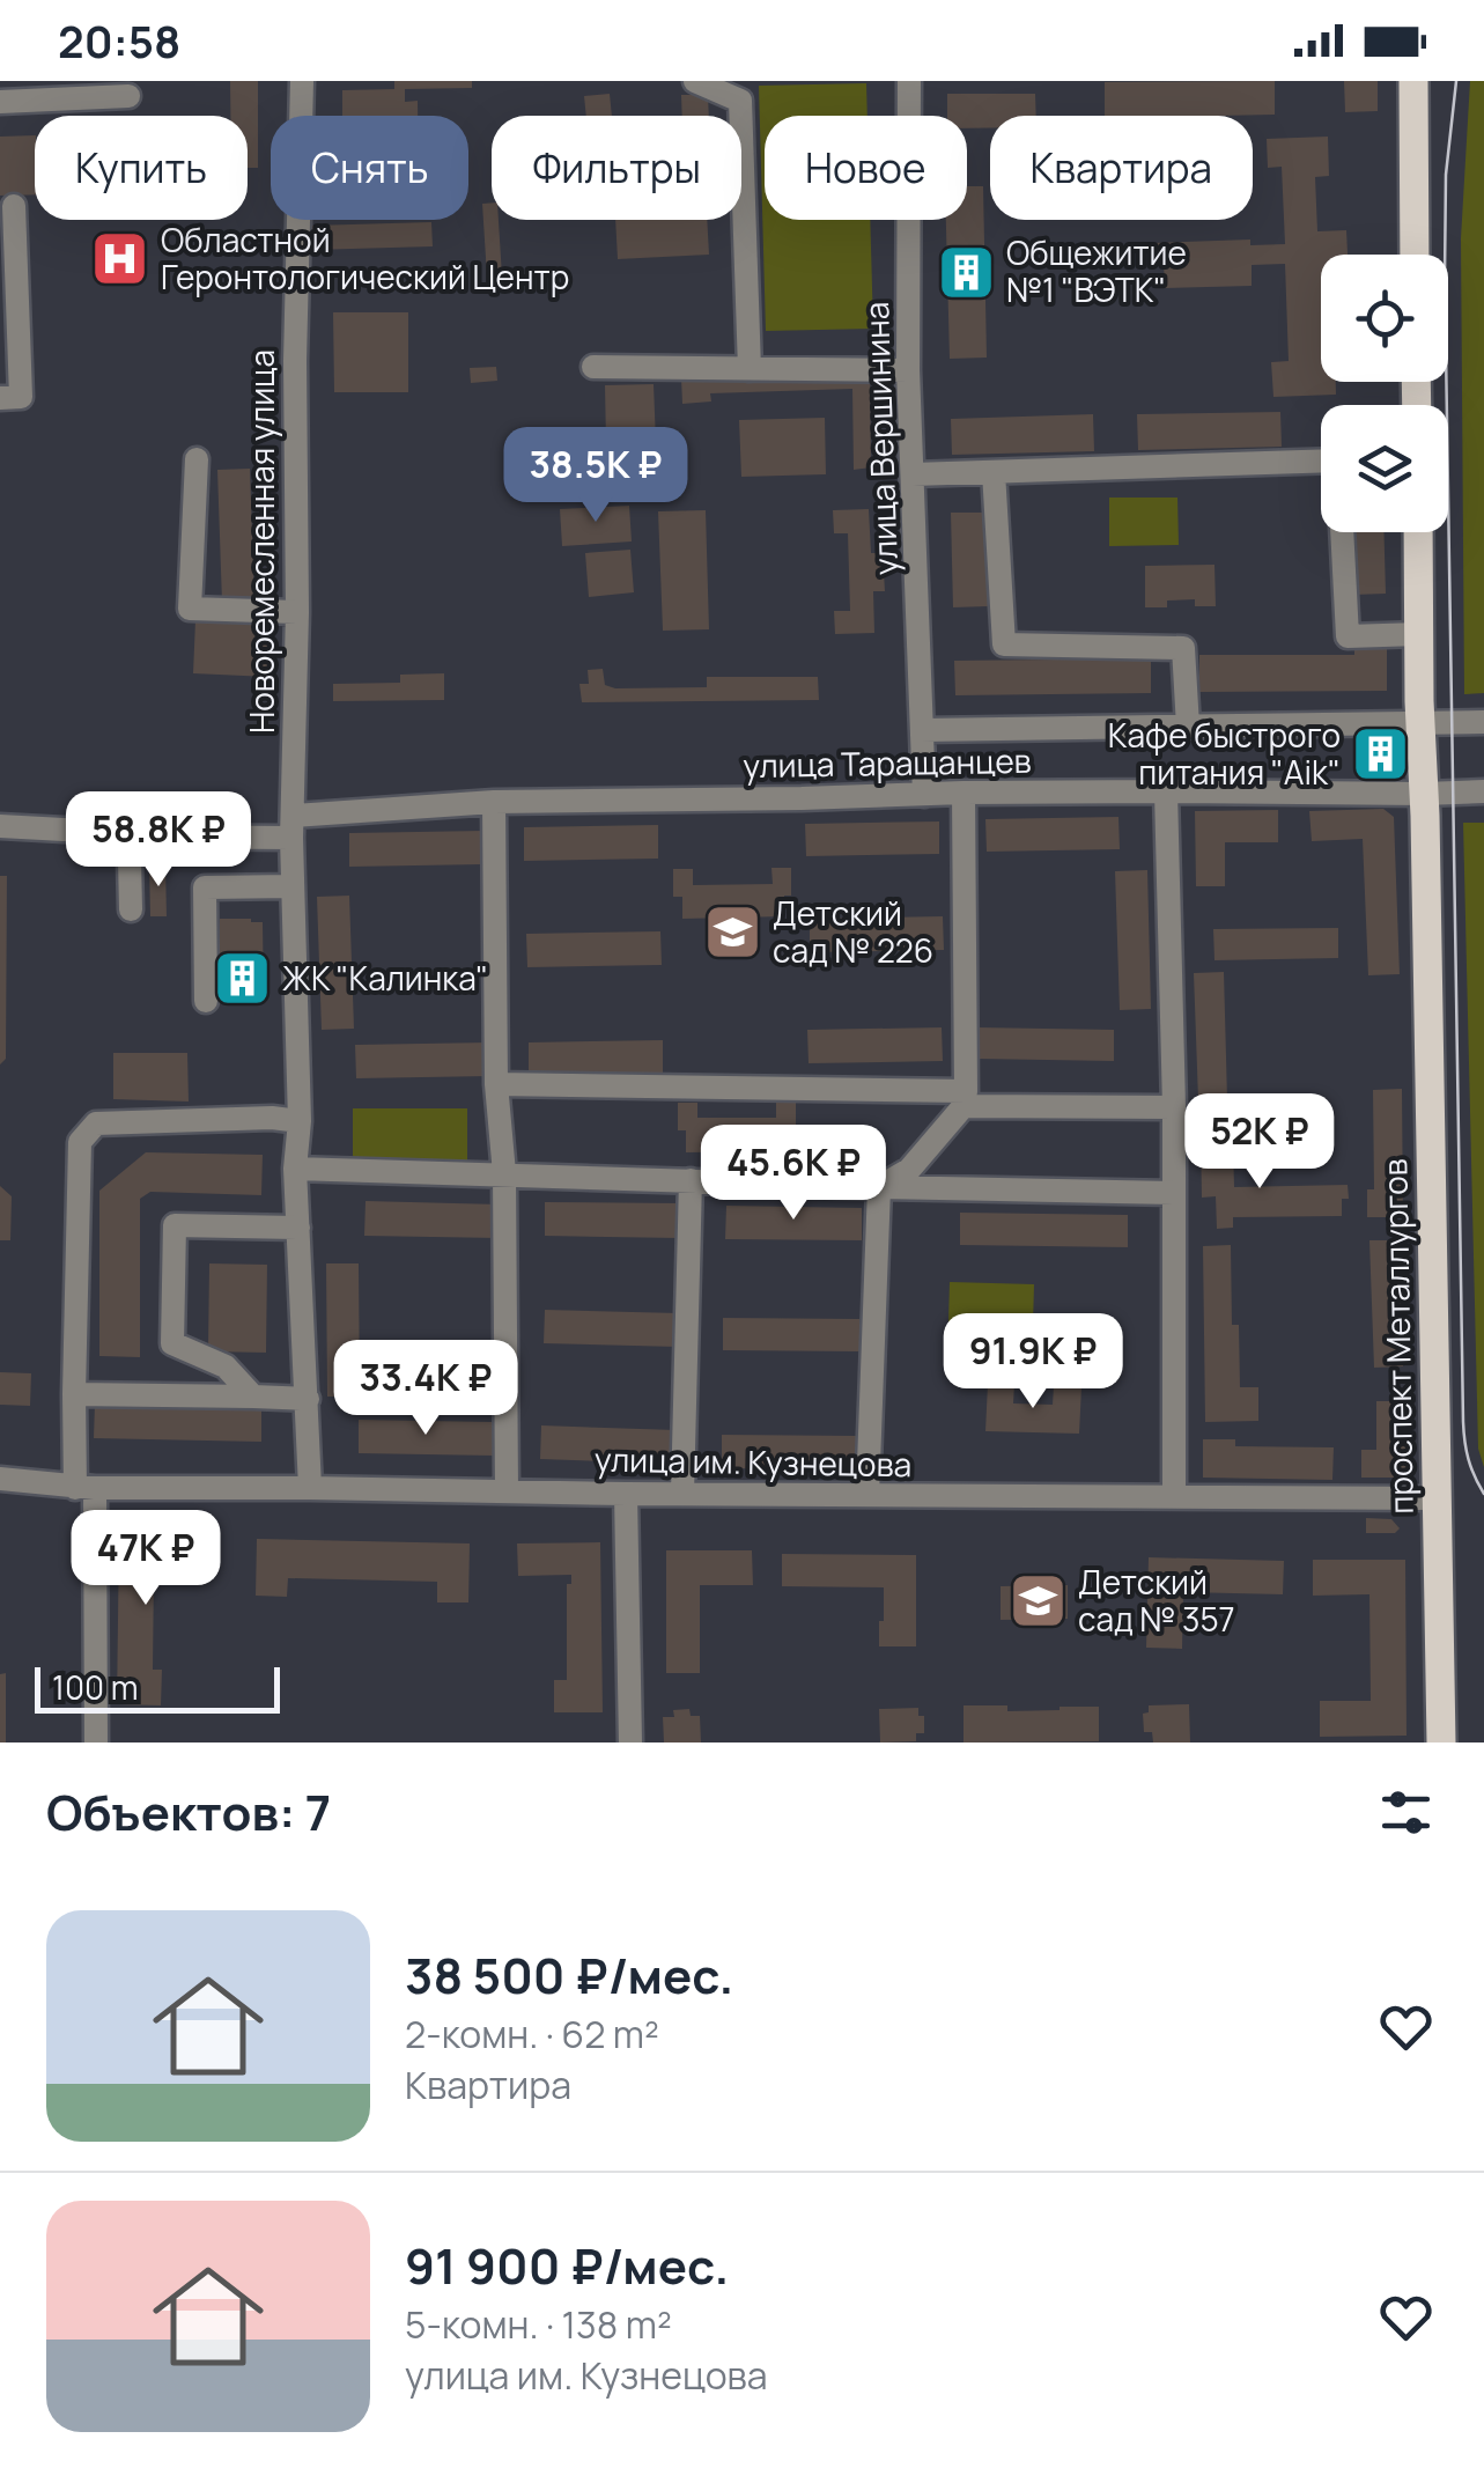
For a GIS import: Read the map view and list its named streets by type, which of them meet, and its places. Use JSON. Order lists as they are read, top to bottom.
{
  "streets": {
    "main road": ["проспект Металлургов"],
    "street": [
      "улица Вершинина",
      "Новоремесленная улица",
      "улица Таращанцев",
      "улица им. Кузнецова"
    ]
  },
  "crossings": [
    ["улица Вершинина", "улица Таращанцев"],
    ["Новоремесленная улица", "улица Таращанцев"],
    ["Новоремесленная улица", "улица им. Кузнецова"],
    ["улица Таращанцев", "проспект Металлургов"],
    ["проспект Металлургов", "улица им. Кузнецова"]
  ],
  "places": {
    "hospital": ["Областной Геронтологический Центр"],
    "building": ["Общежитие №1 \"ВЭТК\"", "Кафе быстрого питания \"Aik\"", "ЖК \"Калинка\""],
    "school or university": ["Детский сад № 226", "Детский сад № 357"]
  },
  "scale_bar": "100 m",
  "page": {
    "status": "20:58",
    "chip": [
      "Купить",
      "Снять",
      "Фильтры",
      "Новое",
      "Квартира"
    ],
    "price": [
      "38.5K ₽",
      "58.8K ₽",
      "52K ₽",
      "45.6K ₽",
      "91.9K ₽",
      "33.4K ₽",
      "47K ₽"
    ],
    "scale": "100 m",
    "heading": "Объектов: 7",
    "list": [
      {
        "name": "38 500 ₽/мес.",
        "note": "2-комн. · 62 m² · Квартира"
      },
      {
        "name": "91 900 ₽/мес.",
        "note": "5-комн. · 138 m² · улица им. Кузнецова"
      }
    ]
  }
}
